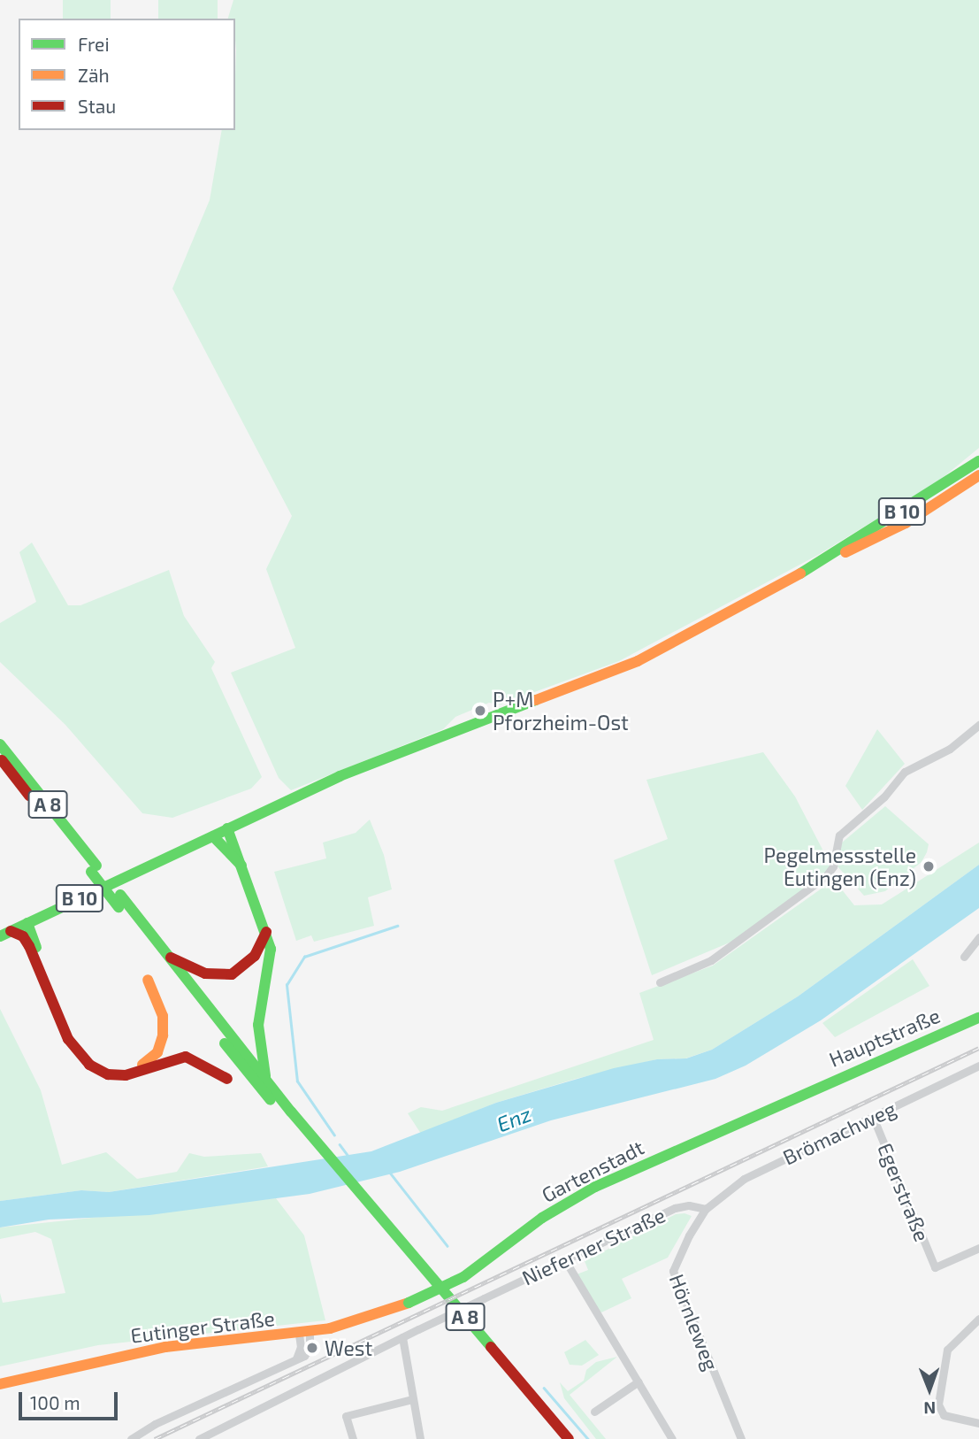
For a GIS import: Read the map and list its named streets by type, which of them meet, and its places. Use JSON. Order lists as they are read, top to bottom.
{
  "streets": {
    "main road": [
      "B 10",
      "A 8",
      "Hauptstraße",
      "Gartenstadt",
      "Eutinger Straße"
    ],
    "street": [
      "Brömachweg",
      "Egerstraße",
      "Nieferner Straße",
      "Hörnleweg"
    ]
  },
  "crossings": [
    ["Hauptstraße", "Gartenstadt"],
    ["Brömachweg", "Egerstraße"],
    ["Brömachweg", "Nieferner Straße"],
    ["Brömachweg", "Hörnleweg"],
    ["Gartenstadt", "Eutinger Straße"],
    ["Nieferner Straße", "Hörnleweg"]
  ],
  "water": ["Enz"],
  "places": ["P+M Pforzheim-Ost", "Pegelmessstelle Eutingen (Enz)", "West"],
  "legend": ["Frei", "Zäh", "Stau"],
  "scale_bar": "100 m",
  "north": "bottom"
}
